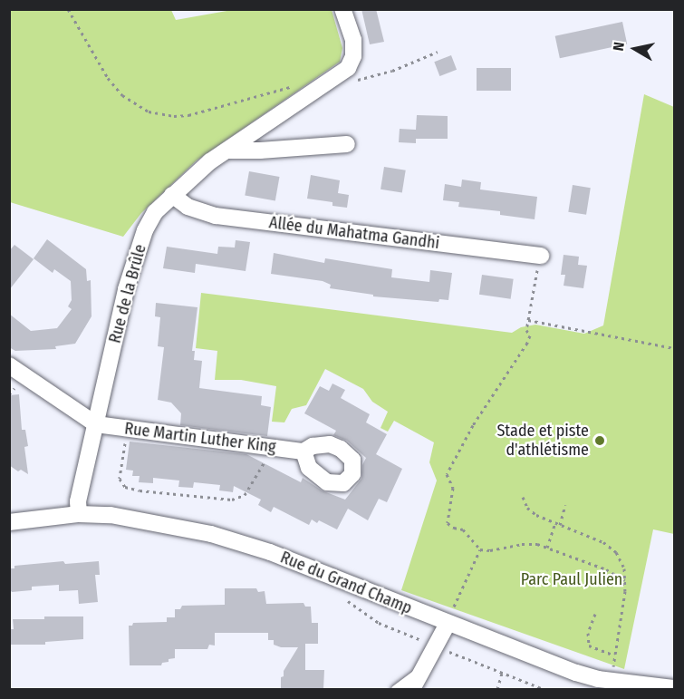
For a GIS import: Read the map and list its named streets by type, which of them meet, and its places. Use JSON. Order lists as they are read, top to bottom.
{
  "streets": {
    "street": [
      "Allée du Mahatma Gandhi",
      "Rue de la Brûle",
      "Rue Martin Luther King",
      "Rue du Grand Champ"
    ]
  },
  "crossings": [
    ["Allée du Mahatma Gandhi", "Rue de la Brûle"],
    ["Rue de la Brûle", "Rue Martin Luther King"],
    ["Rue de la Brûle", "Rue du Grand Champ"]
  ],
  "parks": ["Parc Paul Julien"],
  "places": ["Stade et piste d'athlétisme"],
  "north": "left"
}
